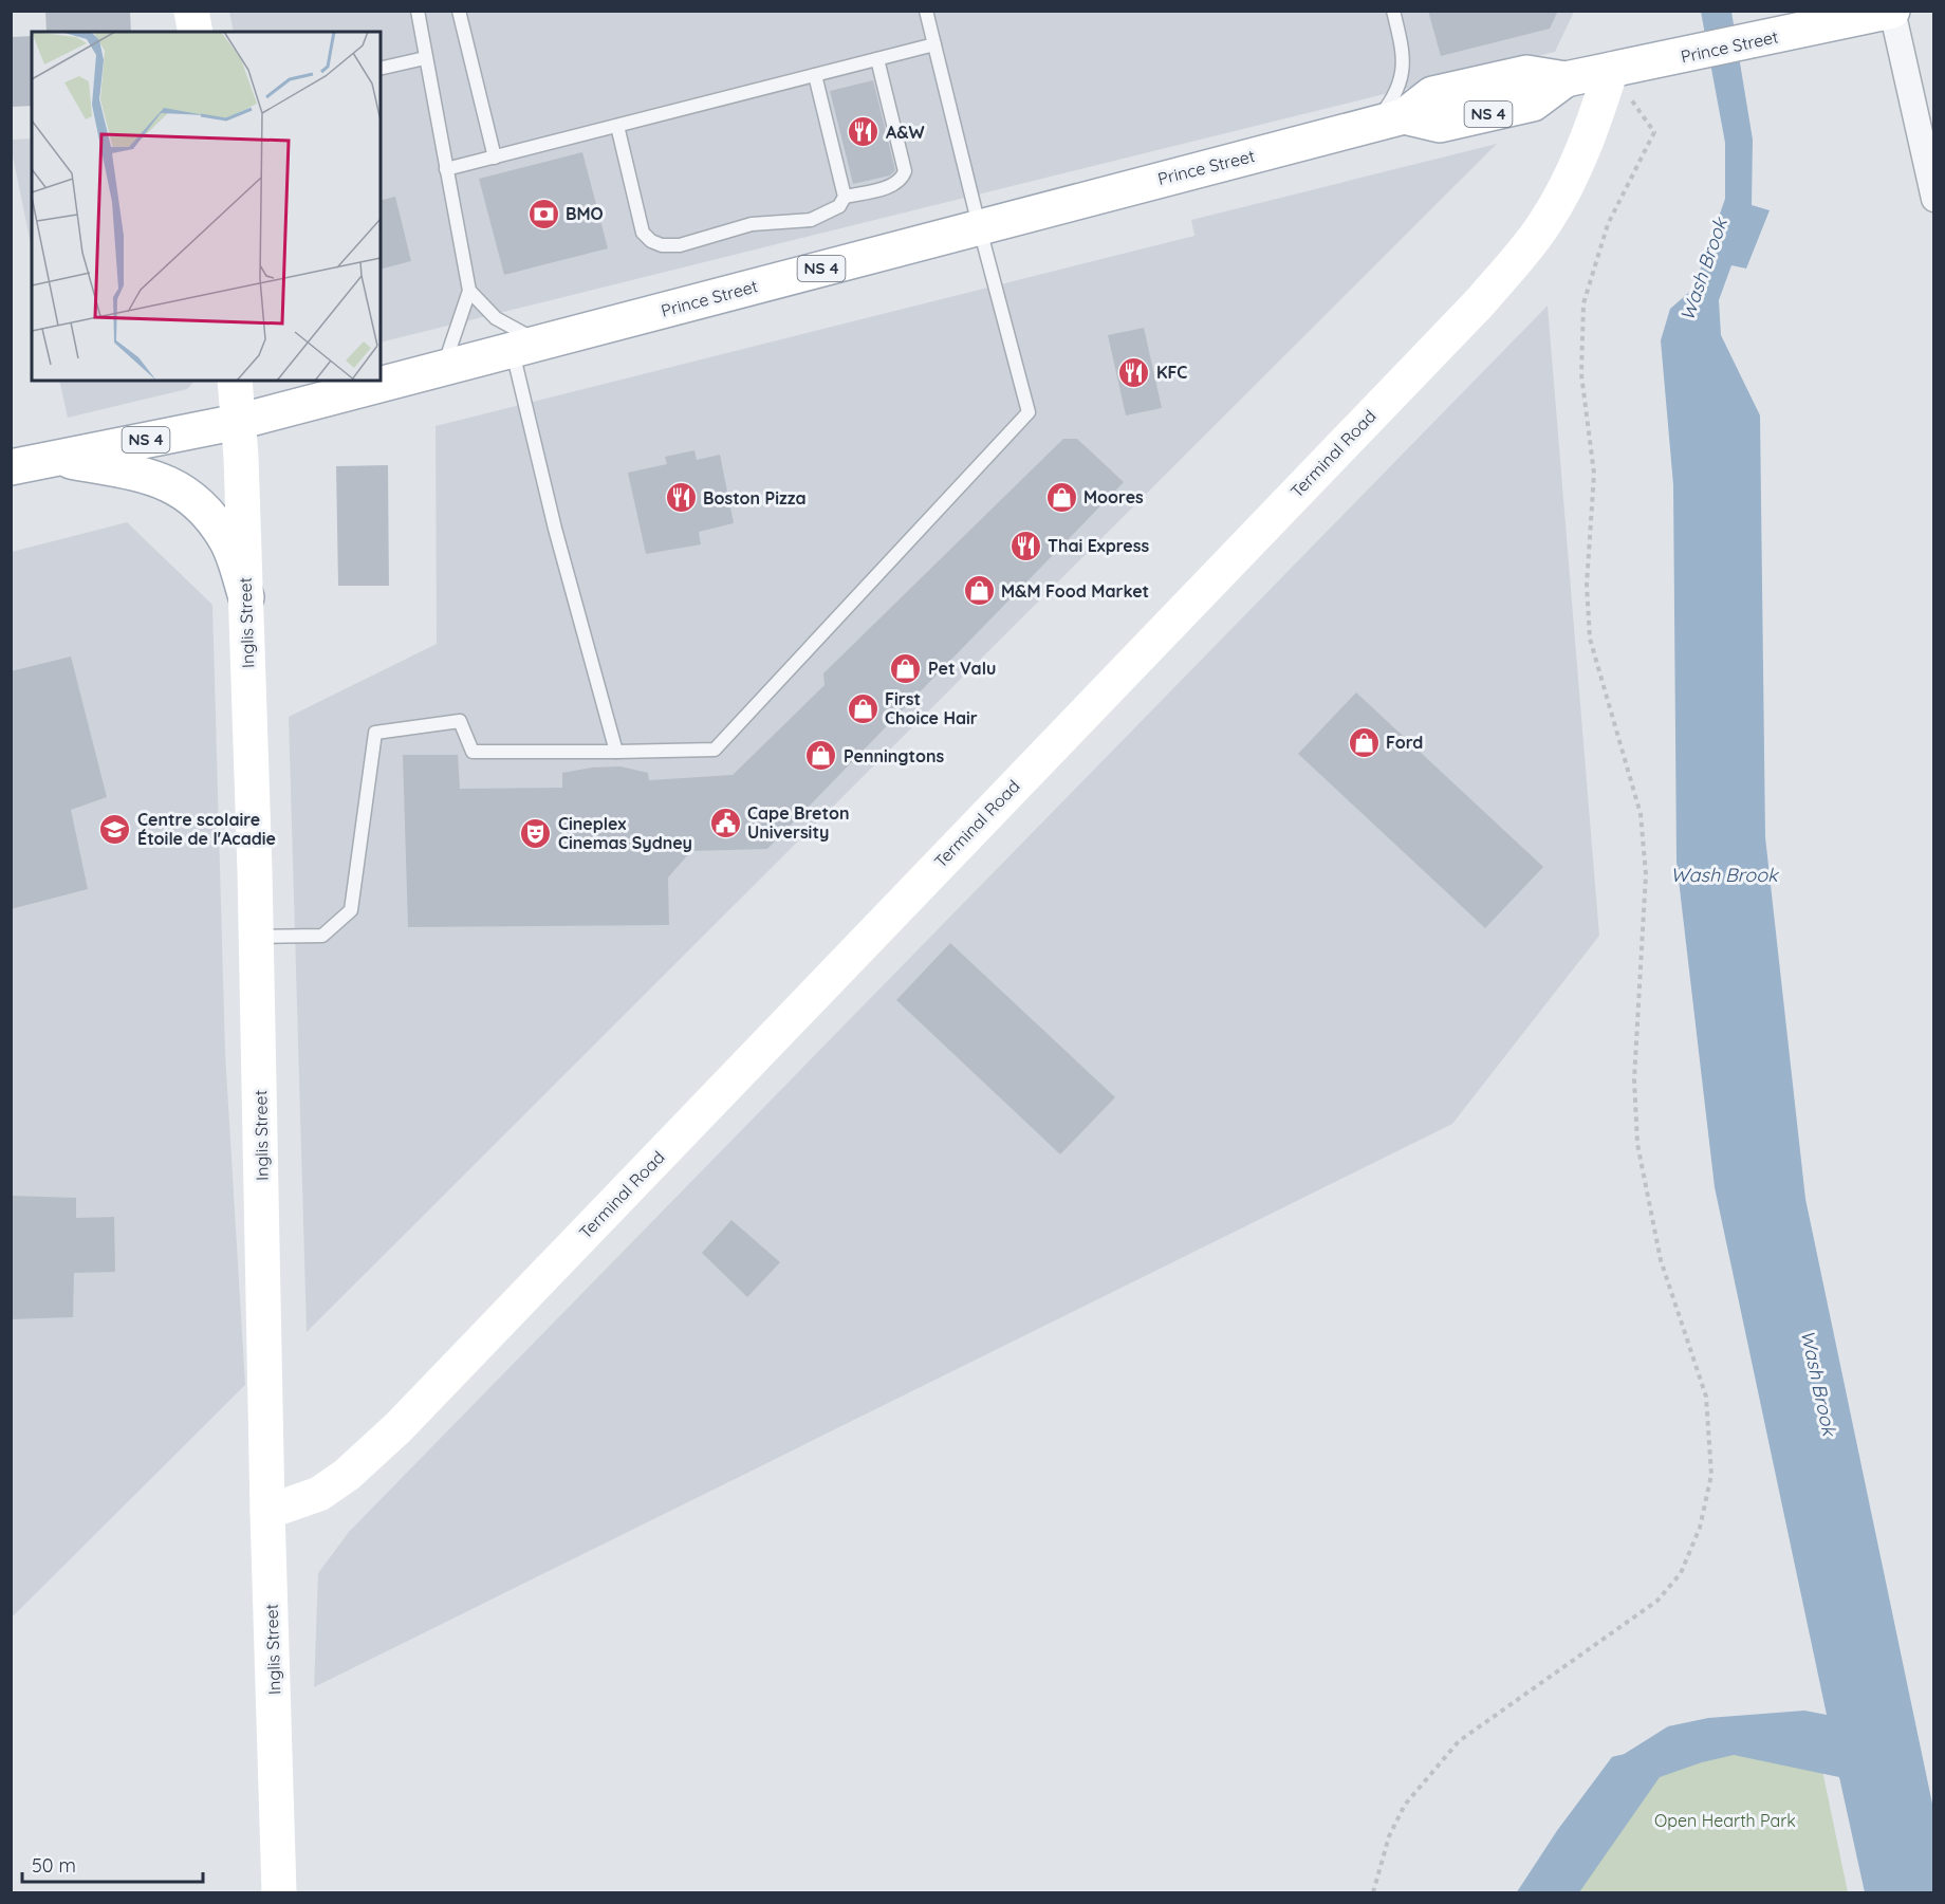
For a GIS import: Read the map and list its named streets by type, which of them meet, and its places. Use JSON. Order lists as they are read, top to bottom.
{
  "streets": {
    "street": [
      "Prince Street",
      "NS 4",
      "Terminal Road",
      "Inglis Street"
    ]
  },
  "crossings": [
    ["Prince Street", "Terminal Road"],
    ["Prince Street", "Inglis Street"],
    ["Terminal Road", "Inglis Street"]
  ],
  "water": ["Wash Brook"],
  "parks": ["Open Hearth Park"],
  "places": {
    "restaurant": [
      "A&W",
      "KFC",
      "Boston Pizza",
      "Thai Express"
    ],
    "bank": ["BMO"],
    "shop": [
      "Moores",
      "M&M Food Market",
      "Pet Valu",
      "First Choice Hair",
      "Ford",
      "Penningtons"
    ],
    "public building": ["Cape Breton University"],
    "school or university": ["Centre scolaire Étoile de l'Acadie"],
    "theatre": ["Cineplex Cinemas Sydney"]
  },
  "scale_bar": "50 m"
}
